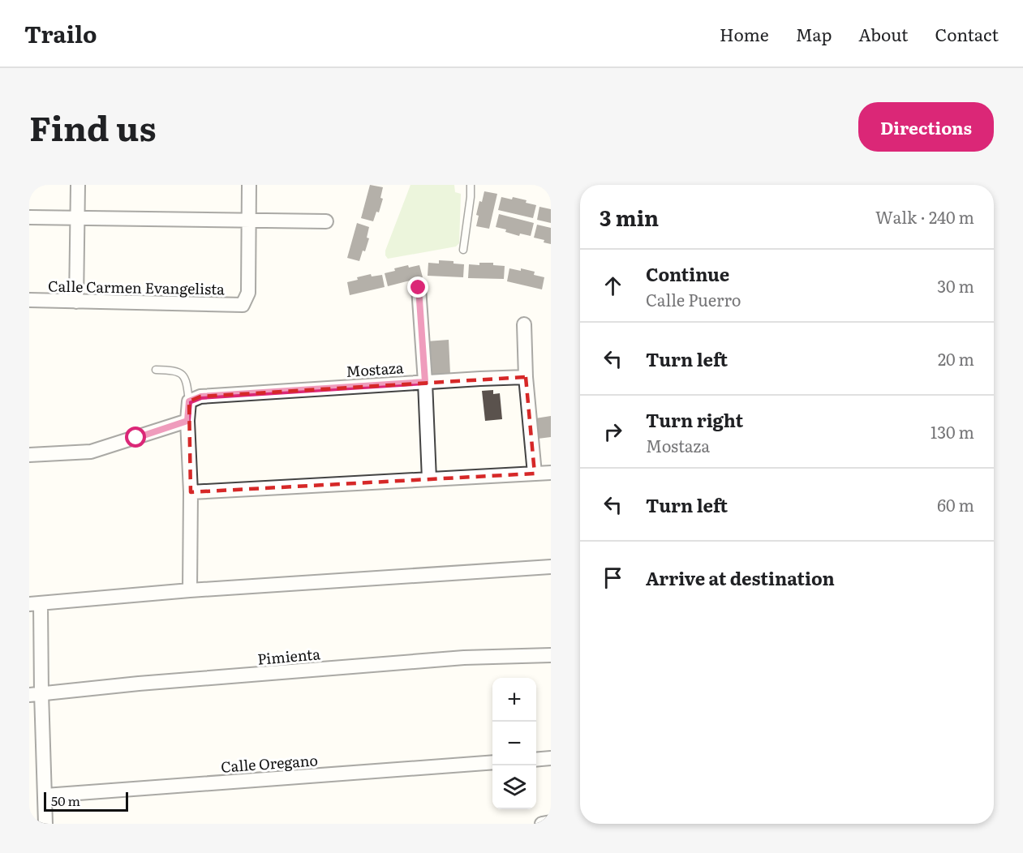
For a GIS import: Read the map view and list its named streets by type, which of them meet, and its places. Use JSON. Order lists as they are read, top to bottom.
{
  "streets": {
    "street": [
      "Calle Carmen Evangelista",
      "Mostaza",
      "Pimienta",
      "Calle Oregano"
    ]
  },
  "scale_bar": "50 m",
  "page": {
    "header": "Trailo",
    "nav": [
      "Home",
      "Map",
      "About",
      "Contact"
    ],
    "title": "Find us",
    "buttons": "Directions",
    "heading": ["3 min", "Walk · 240 m"],
    "list": [
      ["Continue", "Calle Puerro", "30 m"],
      ["Turn left", "20 m"],
      ["Turn right", "Mostaza", "130 m"],
      ["Turn left", "60 m"],
      "Arrive at destination"
    ],
    "map_buttons": ["+", "−"],
    "scale": "50 m"
  }
}
